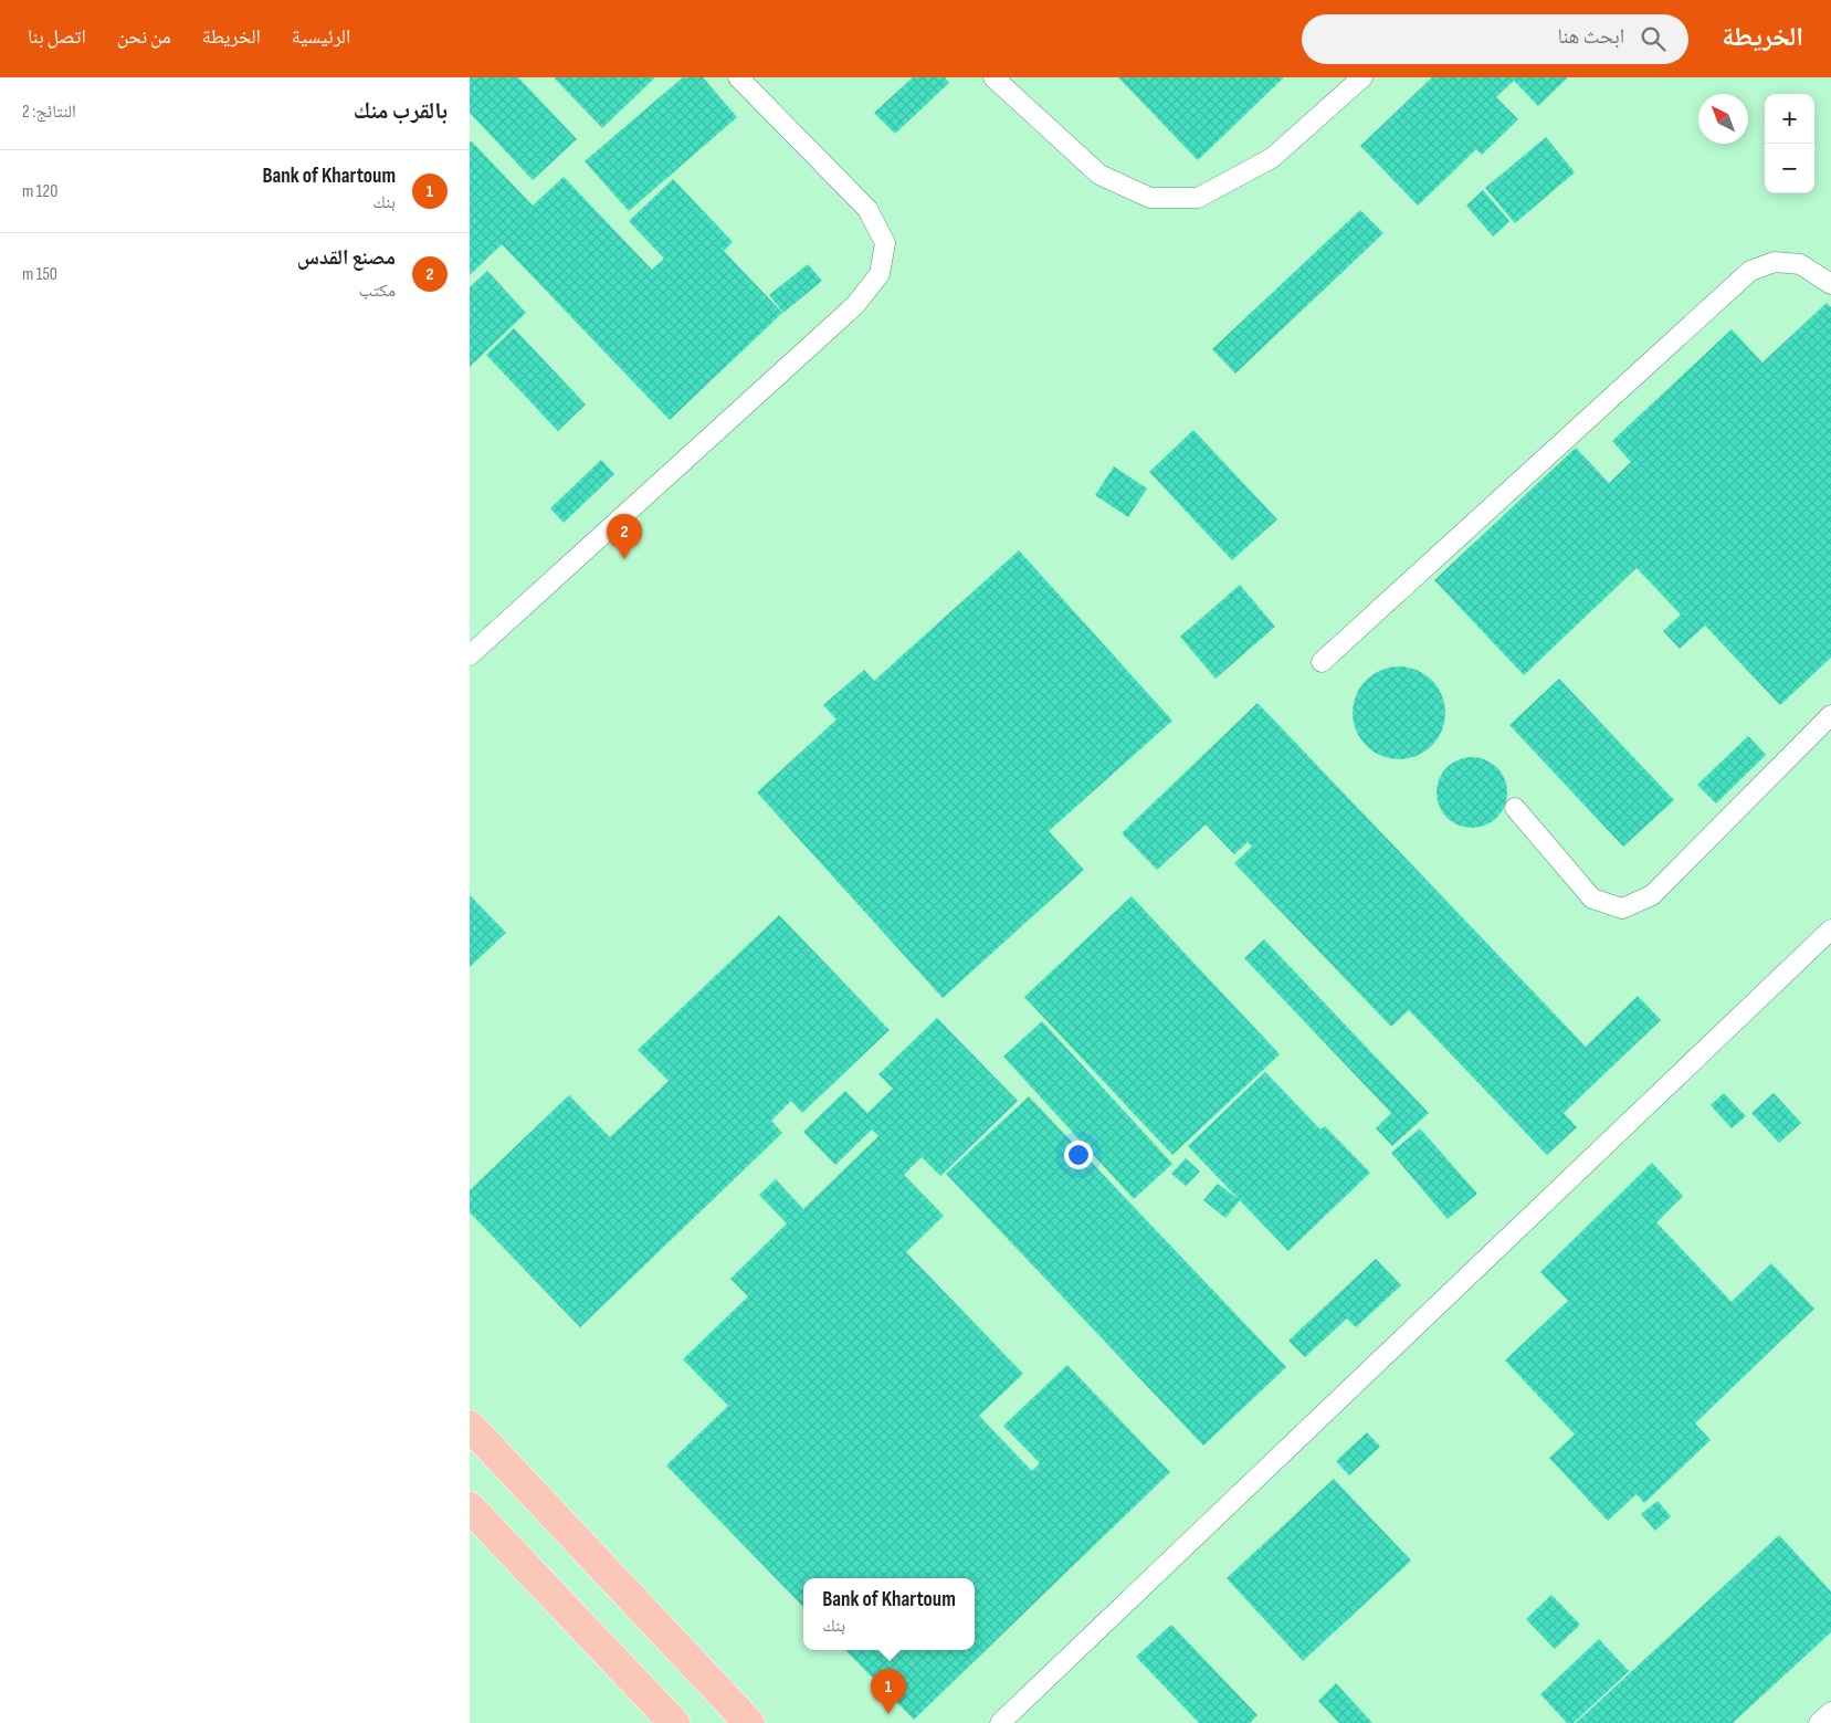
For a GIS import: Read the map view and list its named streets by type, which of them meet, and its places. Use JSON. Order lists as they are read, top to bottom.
{
  "north": "top left",
  "page": {
    "header": "الخريطة",
    "search": "ابحث هنا",
    "nav": [
      "الرئيسية",
      "الخريطة",
      "من نحن",
      "اتصل بنا"
    ],
    "heading": ["بالقرب منك", "النتائج: 2"],
    "map_buttons": ["+", "−"],
    "list": [
      {
        "mark": "1",
        "name": "Bank of Khartoum",
        "note": "بنك",
        "value": "120 m"
      },
      {
        "mark": "2",
        "name": "مصنع القدس",
        "note": "مكتب",
        "value": "150 m"
      }
    ],
    "pins": ["2", "1"],
    "popup": ["Bank of Khartoum", "بنك"]
  }
}
